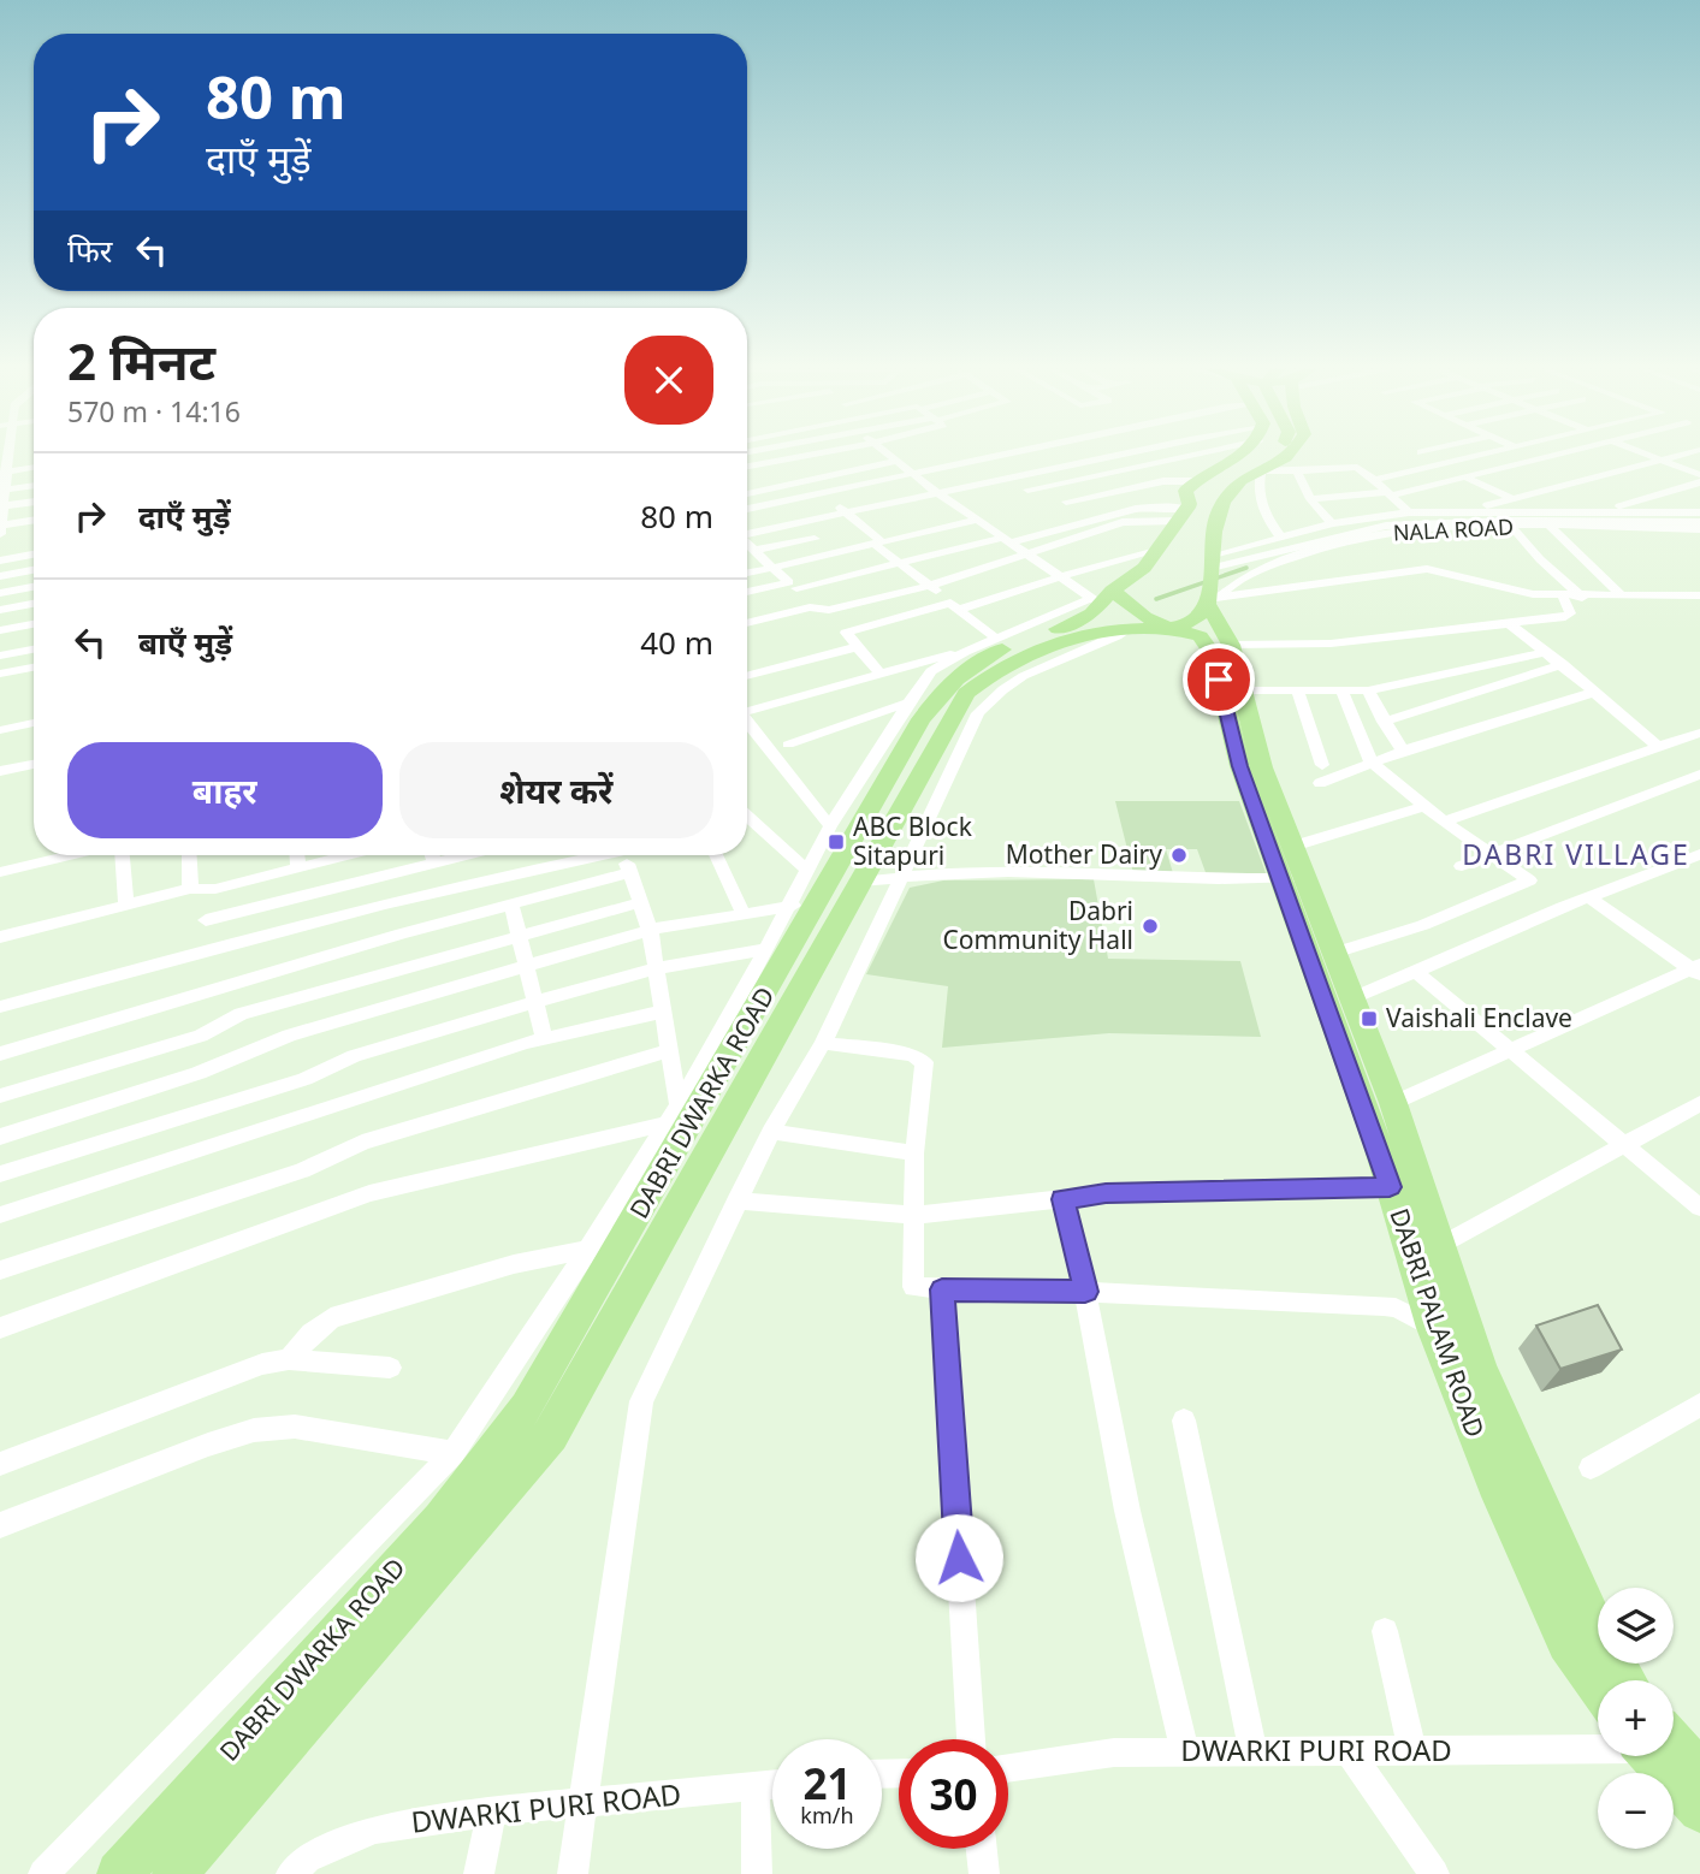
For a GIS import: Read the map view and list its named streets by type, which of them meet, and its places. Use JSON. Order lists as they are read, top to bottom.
{
  "streets": {
    "main road": ["DABRI DWARKA ROAD", "DABRI PALAM ROAD"],
    "street": ["NALA ROAD", "DWARKI PURI ROAD"]
  },
  "crossings": [
    ["NALA ROAD", "DABRI DWARKA ROAD"],
    ["NALA ROAD", "DABRI PALAM ROAD"],
    ["DABRI DWARKA ROAD", "DABRI PALAM ROAD"]
  ],
  "districts": ["DABRI VILLAGE"],
  "places": {
    "transit": ["ABC Block Sitapuri", "Vaishali Enclave"],
    "other": ["Mother Dairy", "Dabri Community Hall"]
  },
  "page": {
    "turn": ["80 m", "दाएँ मुड़ें"],
    "then": "फिर",
    "heading": ["2 मिनट", "570 m · 14:16"],
    "list": [
      {
        "name": "दाएँ मुड़ें",
        "value": "80 m"
      },
      {
        "name": "बाएँ मुड़ें",
        "value": "40 m"
      }
    ],
    "buttons": ["बाहर", "शेयर करें"],
    "map_buttons": ["+", "−"],
    "speed": "21 km/h",
    "limit": "30"
  }
}
